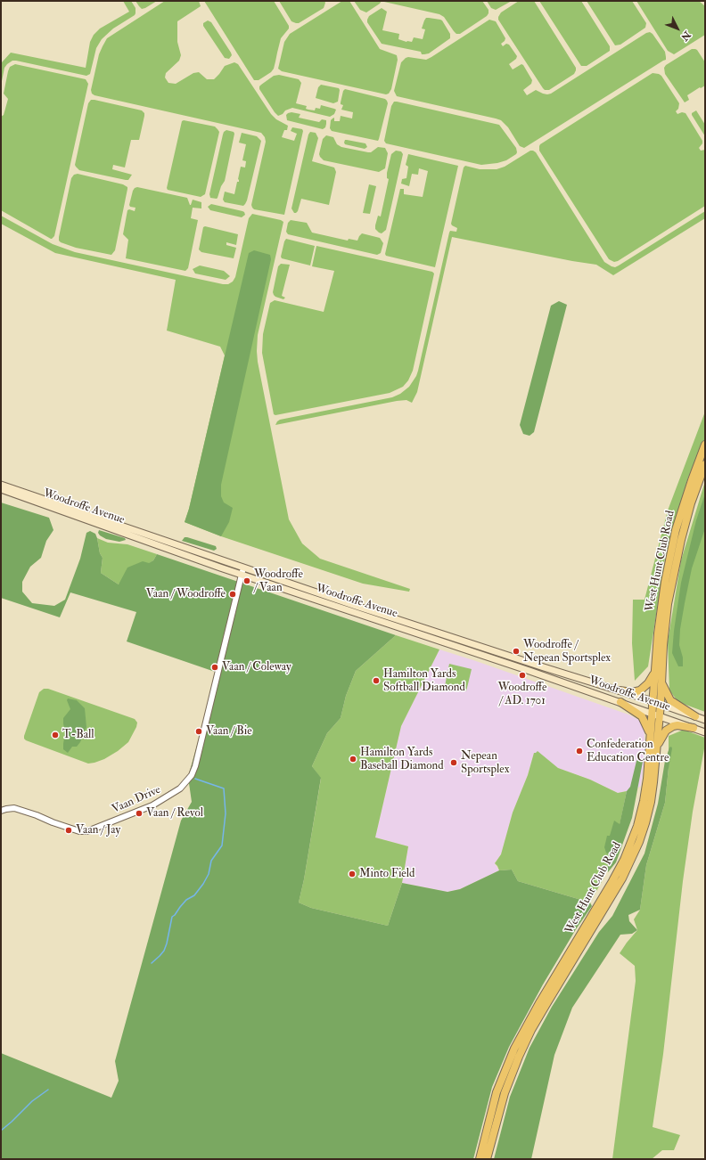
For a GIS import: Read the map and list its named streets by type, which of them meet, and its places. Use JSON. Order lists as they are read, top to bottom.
{
  "streets": {
    "main road": ["Woodroffe Avenue", "West Hunt Club Road"],
    "street": ["Vaan Drive"]
  },
  "crossings": [
    ["Woodroffe Avenue", "West Hunt Club Road"],
    ["Woodroffe Avenue", "Vaan Drive"]
  ],
  "places": [
    "Woodroffe / Vaan",
    "Vaan / Woodroffe",
    "Woodroffe / Nepean Sportsplex",
    "Vaan / Coleway",
    "Woodroffe / AD. 1701",
    "Hamilton Yards Softball Diamond",
    "Vaan / Bie",
    "T-Ball",
    "Confederation Education Centre",
    "Hamilton Yards Baseball Diamond",
    "Nepean Sportsplex",
    "Vaan / Revol",
    "Vaan / Jay",
    "Minto Field"
  ],
  "north": "bottom right"
}
